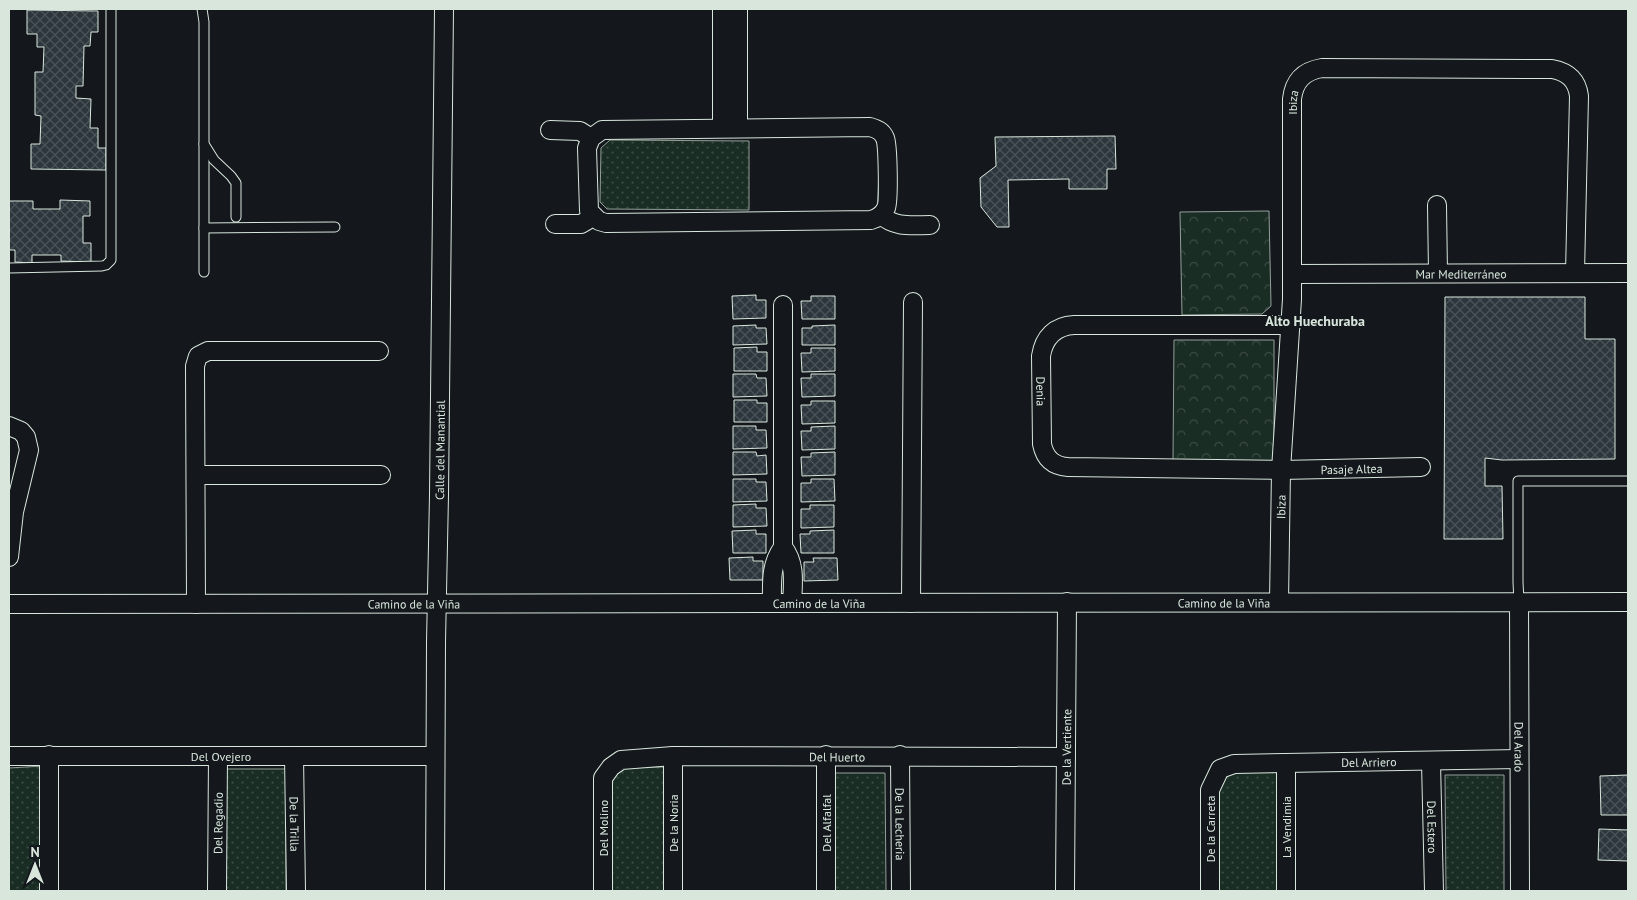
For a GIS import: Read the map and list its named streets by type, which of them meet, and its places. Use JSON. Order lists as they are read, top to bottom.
{
  "streets": {
    "street": [
      "Ibiza",
      "Mar Mediterráneo",
      "Denia",
      "Calle del Manantial",
      "Pasaje Altea",
      "Camino de la Viña",
      "Del Arado",
      "De la Vertiente",
      "Del Huerto",
      "Del Ovejero",
      "Del Arriero",
      "De la Trilla",
      "De la Noria",
      "Del Alfalfal",
      "De la Lecheria",
      "Del Regadio",
      "Del Estero",
      "La Vendimia",
      "Del Molino",
      "De la Carreta"
    ]
  },
  "crossings": [
    ["Ibiza", "Mar Mediterráneo"],
    ["Ibiza", "Denia"],
    ["Ibiza", "Pasaje Altea"],
    ["Ibiza", "Camino de la Viña"],
    ["Denia", "Pasaje Altea"],
    ["Calle del Manantial", "Camino de la Viña"],
    ["Calle del Manantial", "Del Ovejero"],
    ["Camino de la Viña", "Del Arado"],
    ["Camino de la Viña", "De la Vertiente"],
    ["Del Arado", "Del Arriero"],
    ["De la Vertiente", "Del Huerto"],
    ["Del Huerto", "De la Noria"],
    ["Del Huerto", "Del Alfalfal"],
    ["Del Huerto", "De la Lecheria"],
    ["Del Huerto", "Del Molino"],
    ["Del Ovejero", "De la Trilla"],
    ["Del Ovejero", "Del Regadio"],
    ["Del Arriero", "Del Estero"],
    ["Del Arriero", "La Vendimia"],
    ["Del Arriero", "De la Carreta"]
  ],
  "districts": ["Alto Huechuraba"],
  "north": "top"
}
